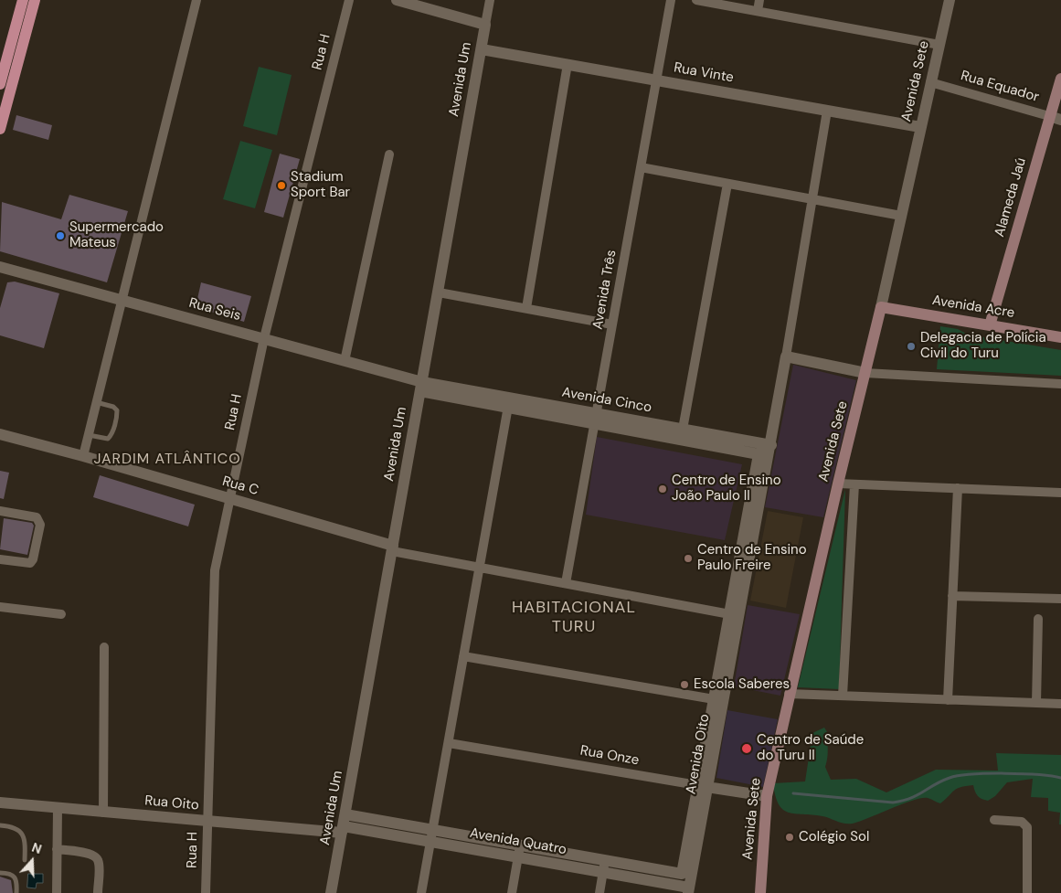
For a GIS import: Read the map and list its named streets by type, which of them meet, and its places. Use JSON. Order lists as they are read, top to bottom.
{
  "streets": {
    "main road": ["Avenida Sete", "Alameda Jaú", "Avenida Acre"],
    "street": [
      "Rua H",
      "Rua Vinte",
      "Avenida Um",
      "Rua Equador",
      "Avenida Três",
      "Rua Seis",
      "Avenida Cinco",
      "Rua C",
      "Avenida Oito",
      "Rua Onze",
      "Rua Oito",
      "Avenida Quatro"
    ]
  },
  "crossings": [
    ["Rua H", "Rua Seis"],
    ["Rua H", "Rua C"],
    ["Rua H", "Rua Oito"],
    ["Rua Vinte", "Avenida Um"],
    ["Rua Vinte", "Avenida Sete"],
    ["Rua Vinte", "Avenida Três"],
    ["Avenida Um", "Rua Seis"],
    ["Avenida Um", "Avenida Cinco"],
    ["Avenida Um", "Rua C"],
    ["Avenida Um", "Rua Oito"],
    ["Avenida Um", "Avenida Quatro"],
    ["Avenida Sete", "Rua Equador"],
    ["Avenida Sete", "Avenida Acre"],
    ["Avenida Sete", "Rua Onze"],
    ["Rua Equador", "Alameda Jaú"],
    ["Alameda Jaú", "Avenida Acre"],
    ["Avenida Três", "Avenida Cinco"],
    ["Rua Seis", "Avenida Cinco"],
    ["Avenida Cinco", "Avenida Oito"],
    ["Avenida Oito", "Rua Onze"],
    ["Avenida Oito", "Avenida Quatro"],
    ["Rua Oito", "Avenida Quatro"]
  ],
  "districts": ["JARDIM ATLÂNTICO", "HABITACIONAL TURU"],
  "places": [
    "Stadium Sport Bar",
    "Supermercado Mateus",
    "Delegacia de Polícia Civil do Turu",
    "Centro de Ensino João Paulo II",
    "Centro de Ensino Paulo Freire",
    "Escola Saberes",
    "Centro de Saúde do Turu II",
    "Colégio Sol"
  ],
  "north": "top"
}
